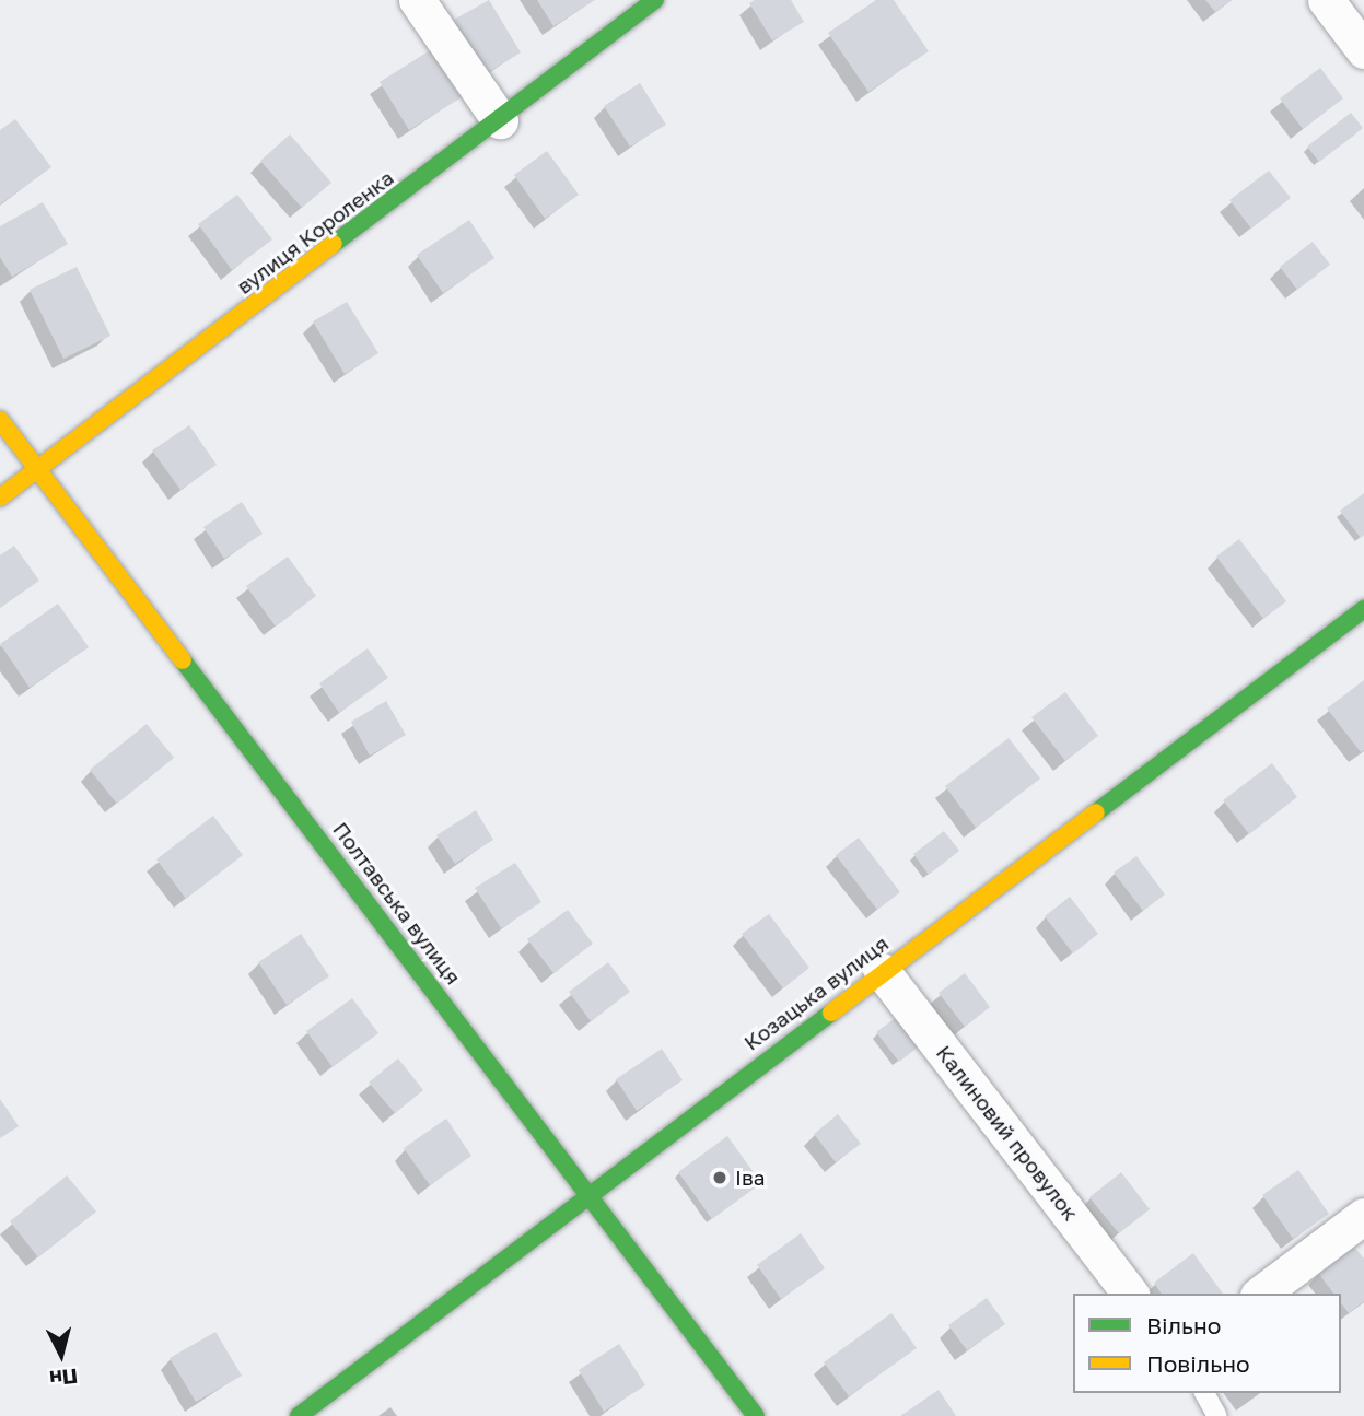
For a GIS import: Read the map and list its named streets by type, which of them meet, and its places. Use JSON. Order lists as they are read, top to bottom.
{
  "streets": {
    "main road": ["вулиця Короленка", "Полтавська вулиця", "Козацька вулиця"],
    "street": ["Калиновий провулок"]
  },
  "crossings": [
    ["вулиця Короленка", "Полтавська вулиця"],
    ["Полтавська вулиця", "Козацька вулиця"],
    ["Козацька вулиця", "Калиновий провулок"]
  ],
  "places": ["Іва"],
  "legend": ["Вільно", "Повільно"],
  "north": "bottom"
}
